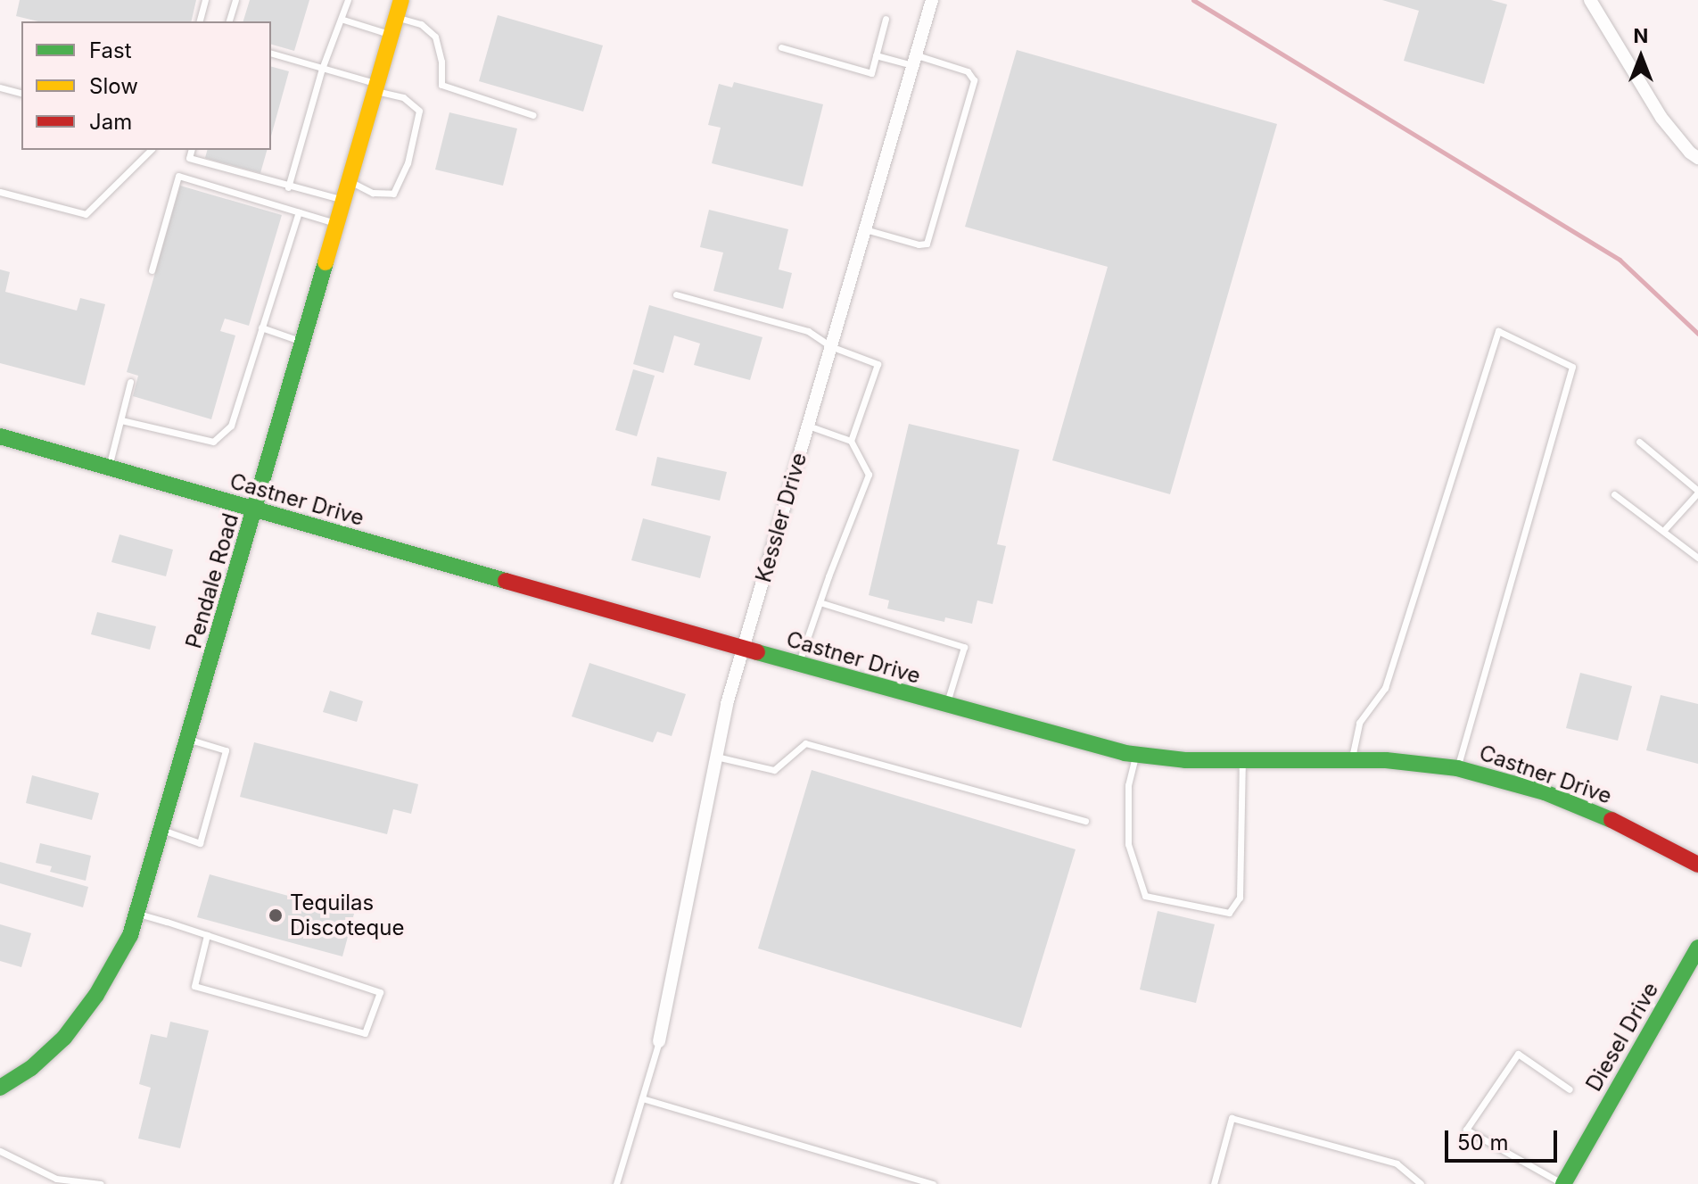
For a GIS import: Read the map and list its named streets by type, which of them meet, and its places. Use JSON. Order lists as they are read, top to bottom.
{
  "streets": {
    "street": [
      "Castner Drive",
      "Kessler Drive",
      "Pendale Road",
      "Diesel Drive"
    ]
  },
  "crossings": [
    ["Castner Drive", "Kessler Drive"],
    ["Castner Drive", "Pendale Road"]
  ],
  "places": ["Tequilas Discoteque"],
  "legend": ["Fast", "Slow", "Jam"],
  "scale_bar": "50 m",
  "north": "top"
}
